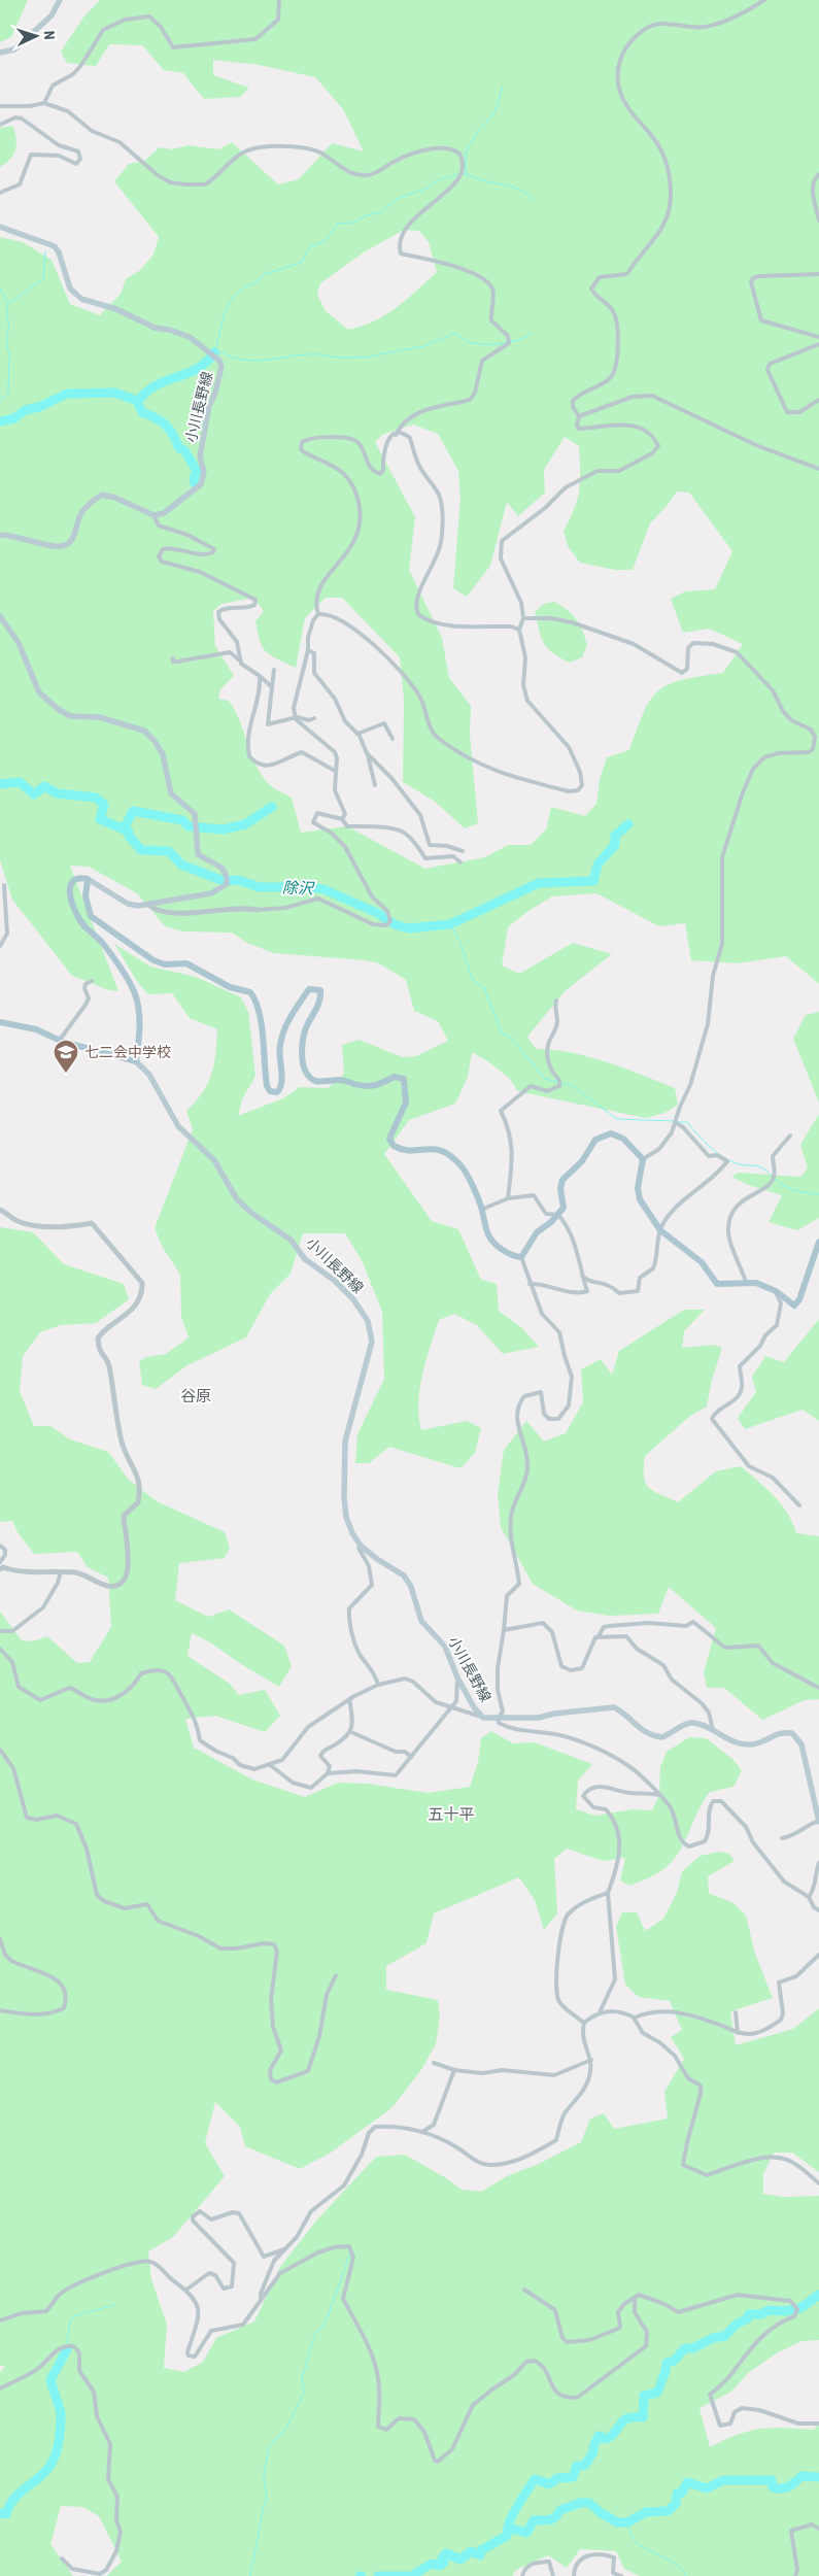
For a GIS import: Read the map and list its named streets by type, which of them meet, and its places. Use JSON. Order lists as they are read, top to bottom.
{
  "streets": {
    "main road": ["小川長野線"]
  },
  "districts": ["谷原", "五十平"],
  "water": ["除沢"],
  "places": {
    "school or university": ["七二会中学校"]
  },
  "north": "right"
}
